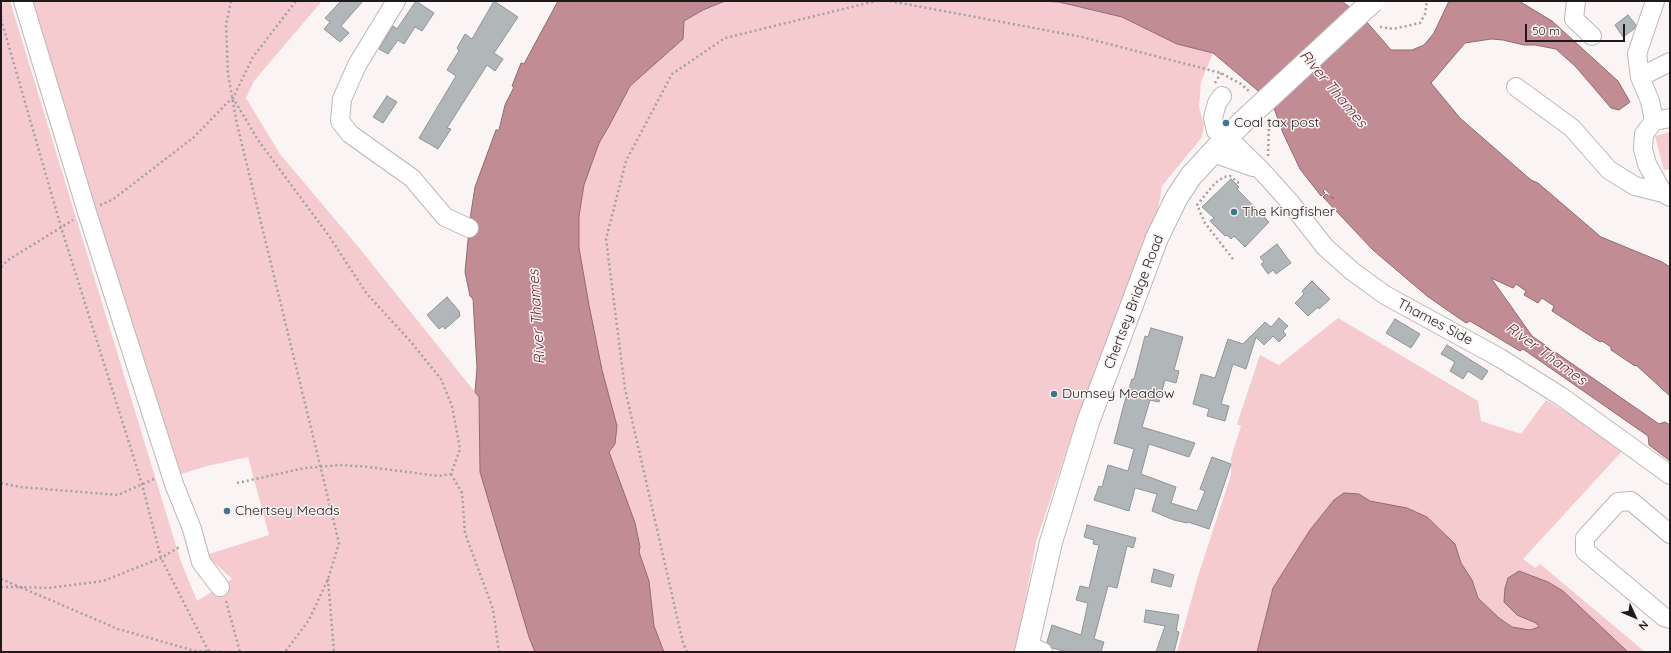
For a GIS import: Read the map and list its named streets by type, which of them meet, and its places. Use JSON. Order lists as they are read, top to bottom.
{
  "streets": {
    "main road": ["Chertsey Bridge Road"],
    "street": ["Thames Side"]
  },
  "crossings": [
    ["Chertsey Bridge Road", "Thames Side"]
  ],
  "water": ["River Thames"],
  "places": [
    "Coal tax post",
    "The Kingfisher",
    "Dumsey Meadow",
    "Chertsey Meads"
  ],
  "scale_bar": "50 m",
  "north": "bottom right"
}
